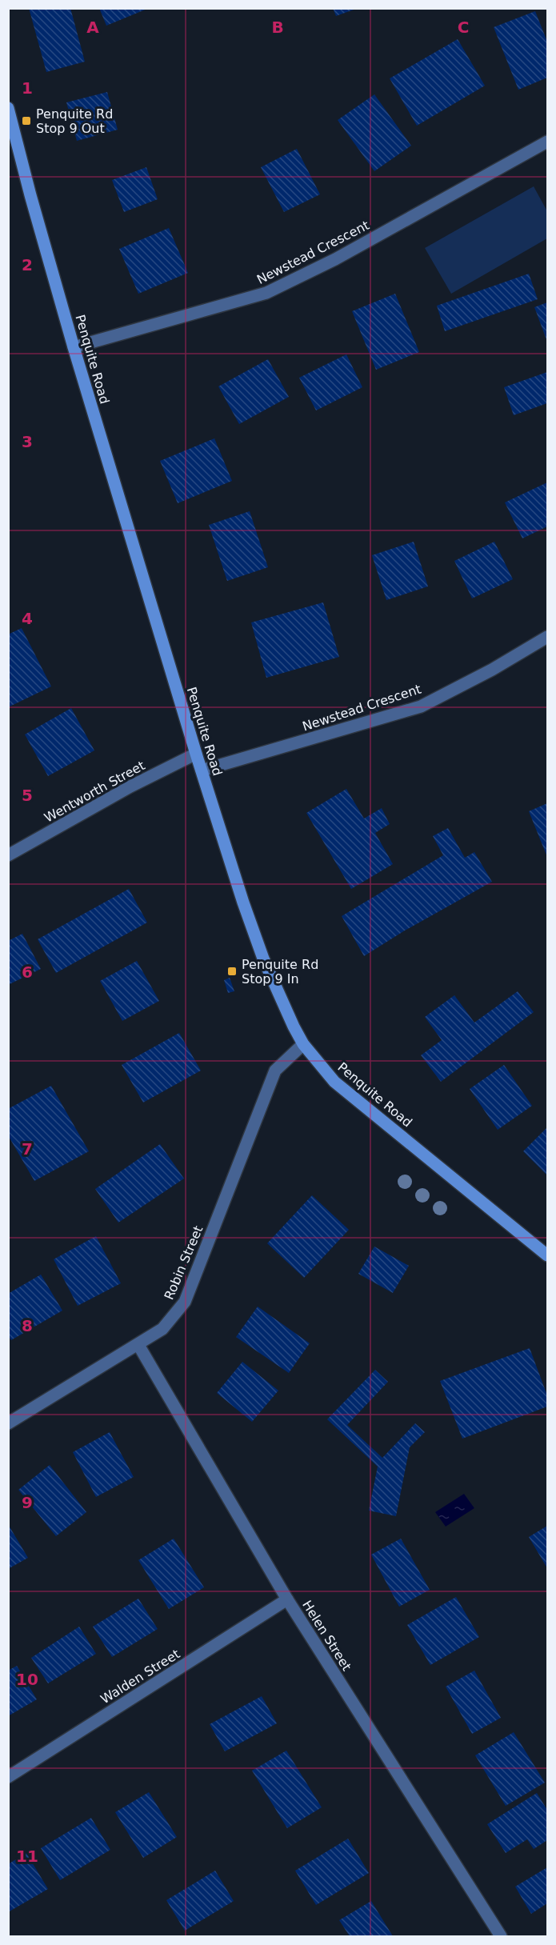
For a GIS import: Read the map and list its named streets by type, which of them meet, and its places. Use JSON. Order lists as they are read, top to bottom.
{
  "streets": {
    "street": [
      "Newstead Crescent",
      "Penquite Road",
      "Wentworth Street",
      "Robin Street",
      "Helen Street",
      "Walden Street"
    ]
  },
  "crossings": [
    ["Newstead Crescent", "Penquite Road"],
    ["Penquite Road", "Wentworth Street"],
    ["Penquite Road", "Robin Street"],
    ["Robin Street", "Helen Street"],
    ["Helen Street", "Walden Street"]
  ],
  "places": {
    "transit": ["Penquite Rd Stop 9 Out", "Penquite Rd Stop 9 In"]
  },
  "grid": {
    "columns": ["A", "B", "C"],
    "rows": [
      "1",
      "2",
      "3",
      "4",
      "5",
      "6",
      "7",
      "8",
      "9",
      "10",
      "11"
    ]
  }
}
